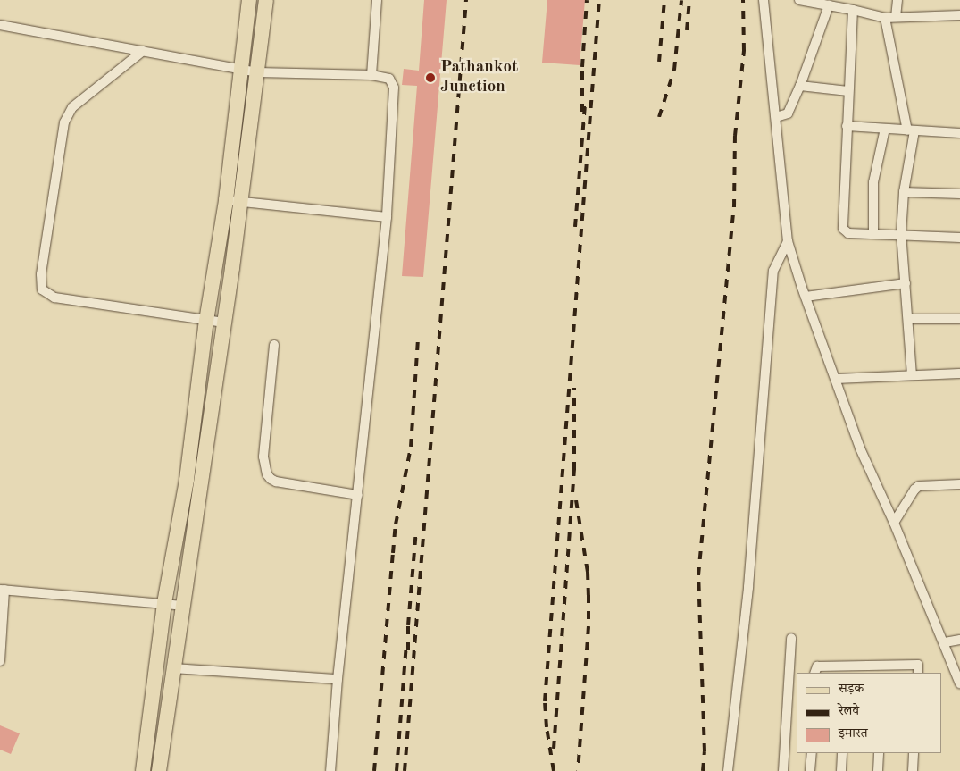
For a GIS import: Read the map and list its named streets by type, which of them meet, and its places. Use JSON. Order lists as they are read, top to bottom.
{
  "places": ["Pathankot Junction"],
  "legend": ["सड़क", "रेलवे", "इमारत"]
}
